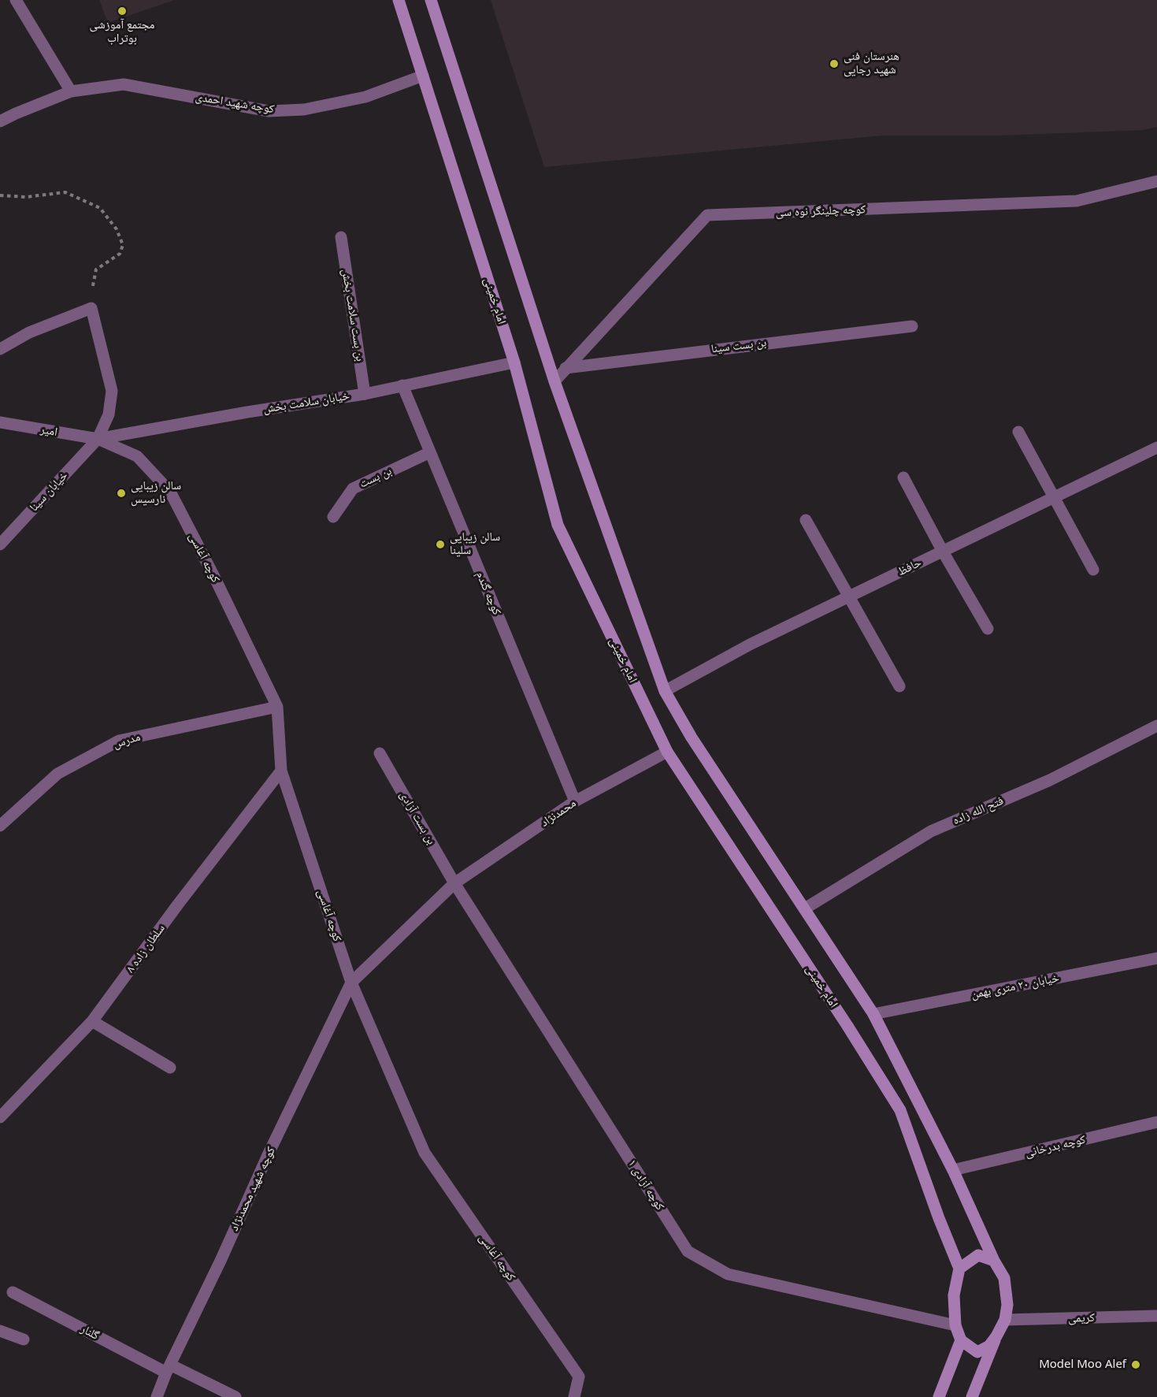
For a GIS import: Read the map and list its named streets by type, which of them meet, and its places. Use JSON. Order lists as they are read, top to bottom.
{
  "streets": {
    "main road": ["امام خمینی"],
    "street": [
      "کوچه شهید احمدی",
      "کوچه چلینگر نوه سی",
      "بن بست سلامت بخش",
      "بن بست سینا",
      "خیابان سلامت بخش",
      "امیر",
      "بن بست",
      "خیابان سینا",
      "کوچه آغاسی",
      "حافظ",
      "کوچه گندم",
      "مدرس",
      "فتح الله زاده",
      "محمدنژاد",
      "بن بست آزادی",
      "سلطان زاده ۸",
      "خیابان ۲۰ متری بهمن",
      "کوچه بدرخانی",
      "کوچه آزادی ۱",
      "کوچه شهید محمدنژاد",
      "کریمی",
      "گلنار"
    ]
  },
  "crossings": [
    ["کوچه شهید احمدی", "امام خمینی"],
    ["کوچه چلینگر نوه سی", "بن بست سینا"],
    ["امام خمینی", "خیابان سلامت بخش"],
    ["امام خمینی", "محمدنژاد"],
    ["بن بست سلامت بخش", "خیابان سلامت بخش"],
    ["خیابان سلامت بخش", "امیر"],
    ["خیابان سلامت بخش", "خیابان سینا"],
    ["خیابان سلامت بخش", "کوچه آغاسی"],
    ["خیابان سلامت بخش", "کوچه گندم"],
    ["امیر", "خیابان سینا"],
    ["امیر", "کوچه آغاسی"],
    ["بن بست", "کوچه گندم"],
    ["خیابان سینا", "کوچه آغاسی"],
    ["کوچه آغاسی", "مدرس"],
    ["کوچه آغاسی", "محمدنژاد"],
    ["کوچه آغاسی", "سلطان زاده ۸"],
    ["کوچه آغاسی", "کوچه شهید محمدنژاد"],
    ["کوچه گندم", "محمدنژاد"],
    ["محمدنژاد", "بن بست آزادی"],
    ["محمدنژاد", "کوچه آزادی ۱"],
    ["محمدنژاد", "کوچه شهید محمدنژاد"],
    ["بن بست آزادی", "کوچه آزادی ۱"],
    ["کوچه شهید محمدنژاد", "گلنار"]
  ],
  "places": [
    "مجتمع آموزشی بوتراب",
    "هنرستان فنی شهید رجایی",
    "سالن زیبایی نارسیس",
    "سالن زیبایی سلینا",
    "Model Moo Alef"
  ]
}
